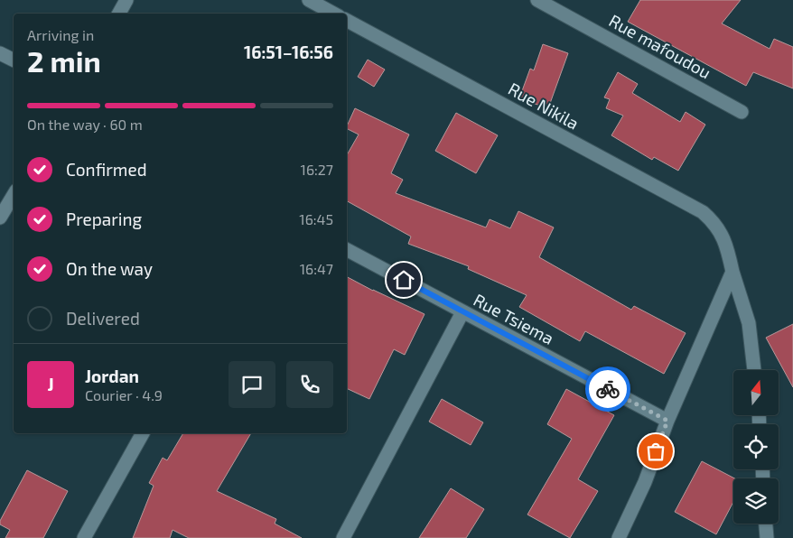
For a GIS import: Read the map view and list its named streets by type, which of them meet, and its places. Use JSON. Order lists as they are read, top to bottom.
{
  "streets": {
    "street": ["Rue mafoudou", "Rue Nikila", "Rue Tsiema"]
  },
  "north": "top",
  "page": {
    "heading": ["2 min", "Arriving in", "16:51–16:56"],
    "panel": ["Jordan", "Courier · 4.9"],
    "bar": "On the way · 60 m",
    "list": [
      ["Confirmed", "16:27"],
      ["Preparing", "16:45"],
      ["On the way", "16:47"],
      "Delivered"
    ],
    "round": "J"
  }
}
